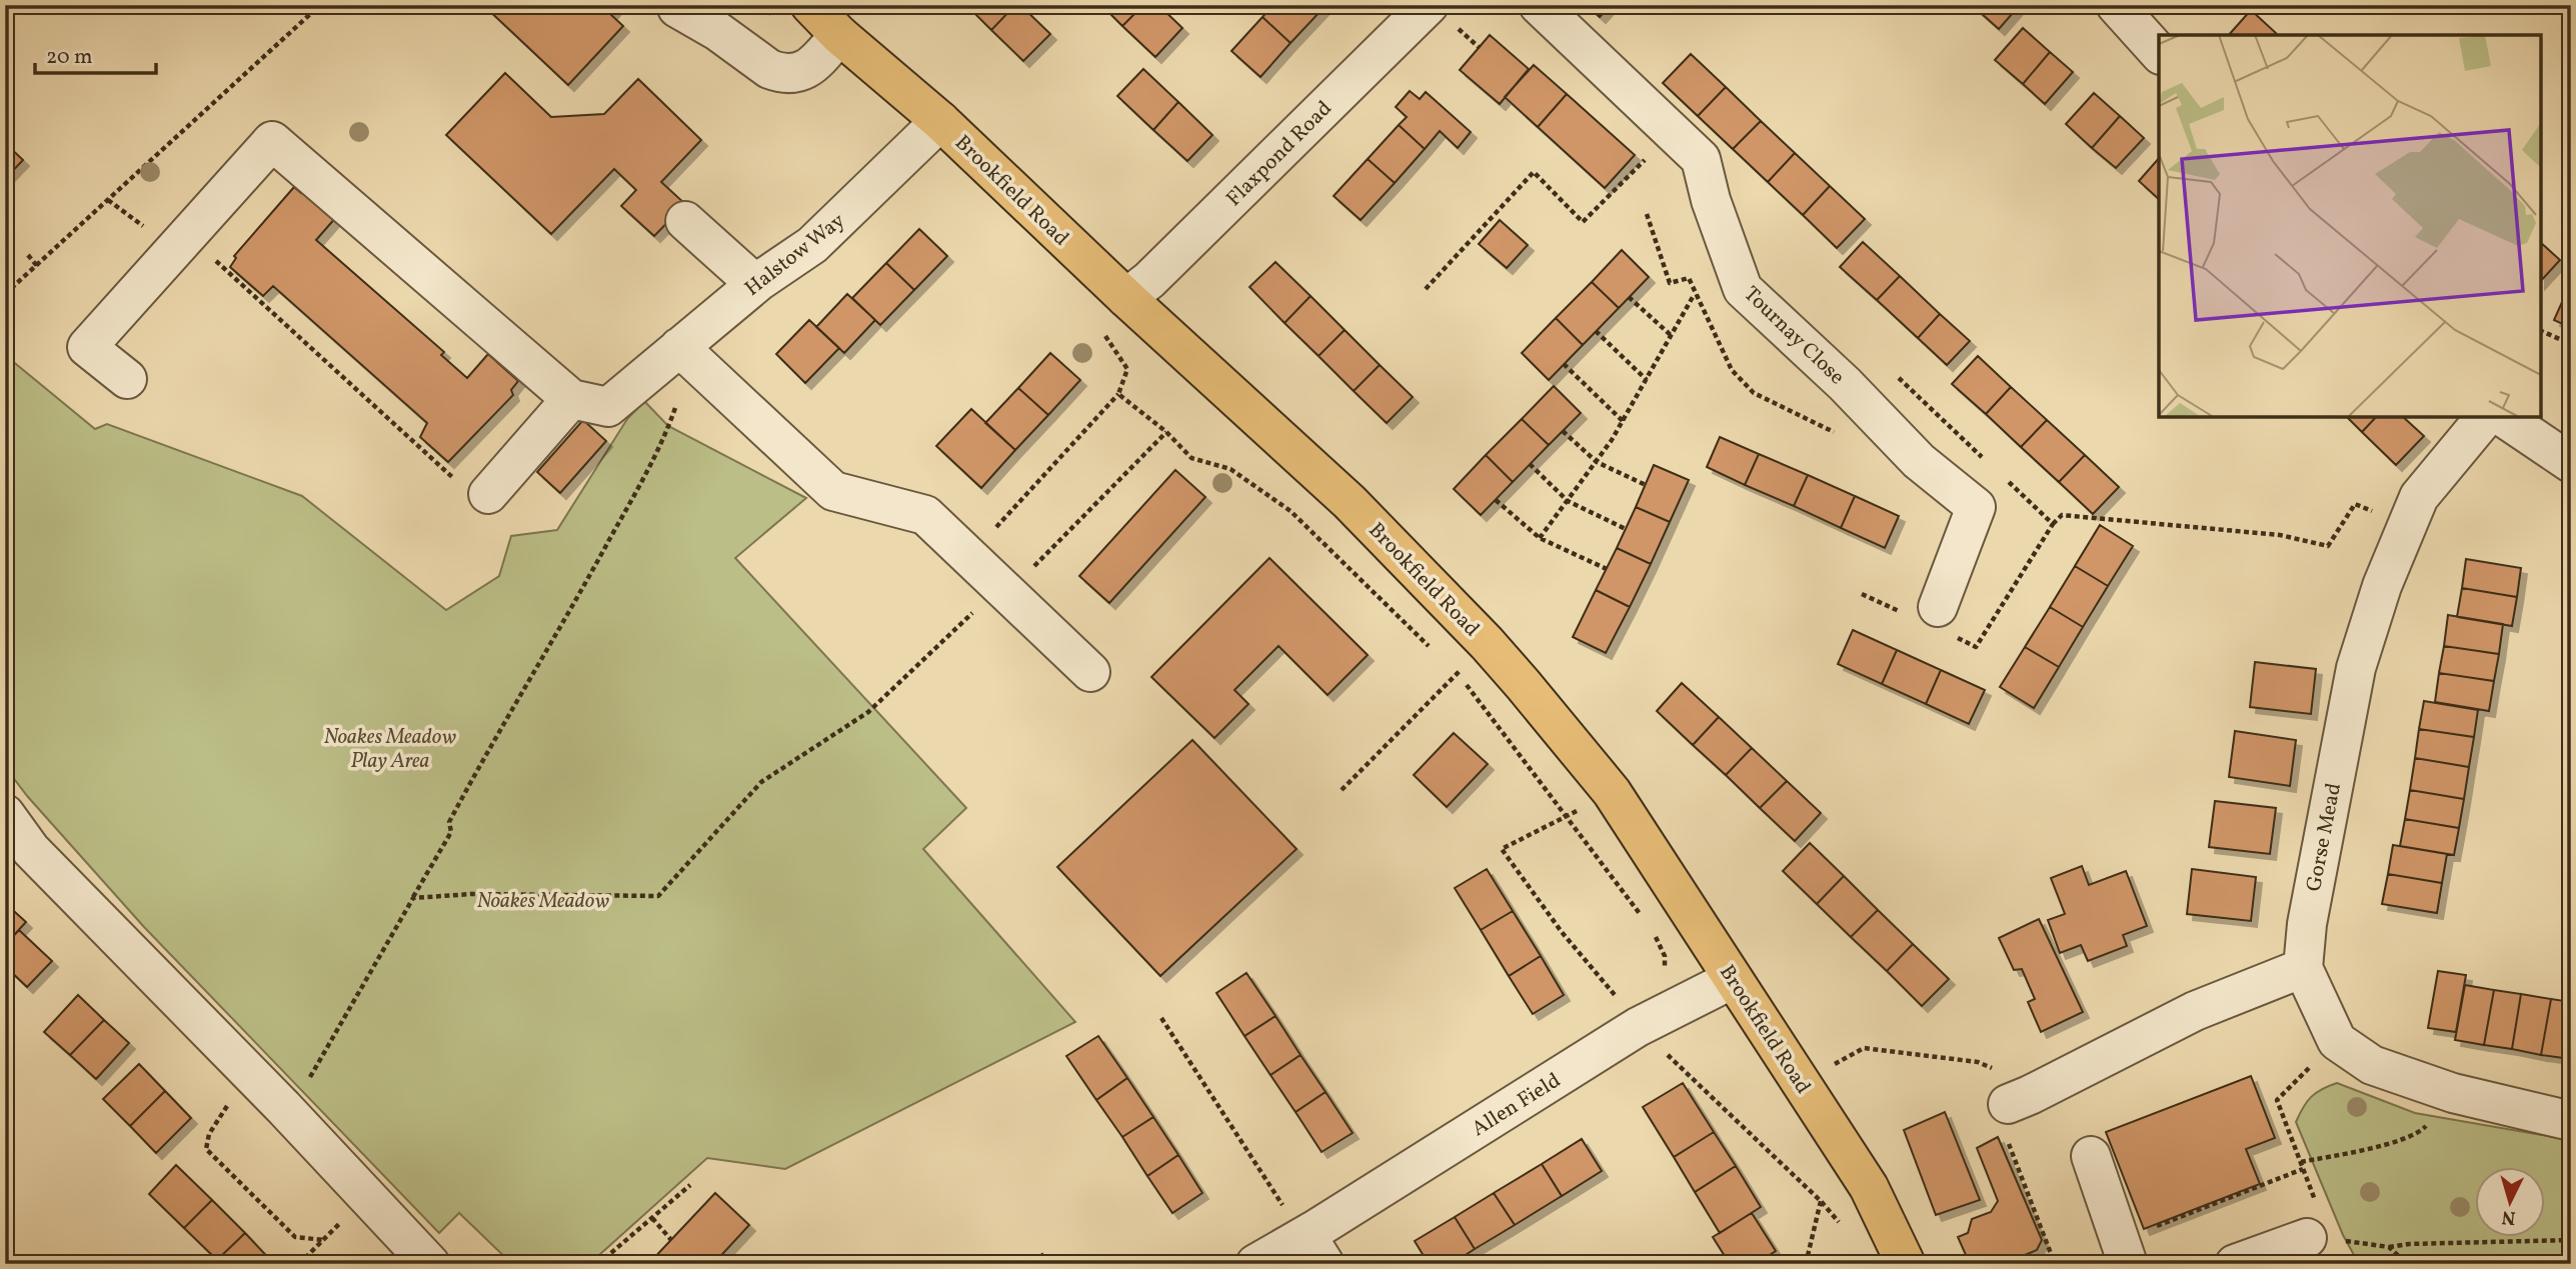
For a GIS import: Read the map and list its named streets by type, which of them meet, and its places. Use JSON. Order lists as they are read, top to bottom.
{
  "streets": {
    "main road": ["Brookfield Road"],
    "street": [
      "Flaxpond Road",
      "Halstow Way",
      "Tournay Close",
      "Gorse Mead",
      "Allen Field"
    ]
  },
  "crossings": [
    ["Flaxpond Road", "Brookfield Road"],
    ["Brookfield Road", "Halstow Way"],
    ["Brookfield Road", "Allen Field"]
  ],
  "parks": ["Noakes Meadow Play Area", "Noakes Meadow"],
  "scale_bar": "20 m",
  "north": "bottom"
}
